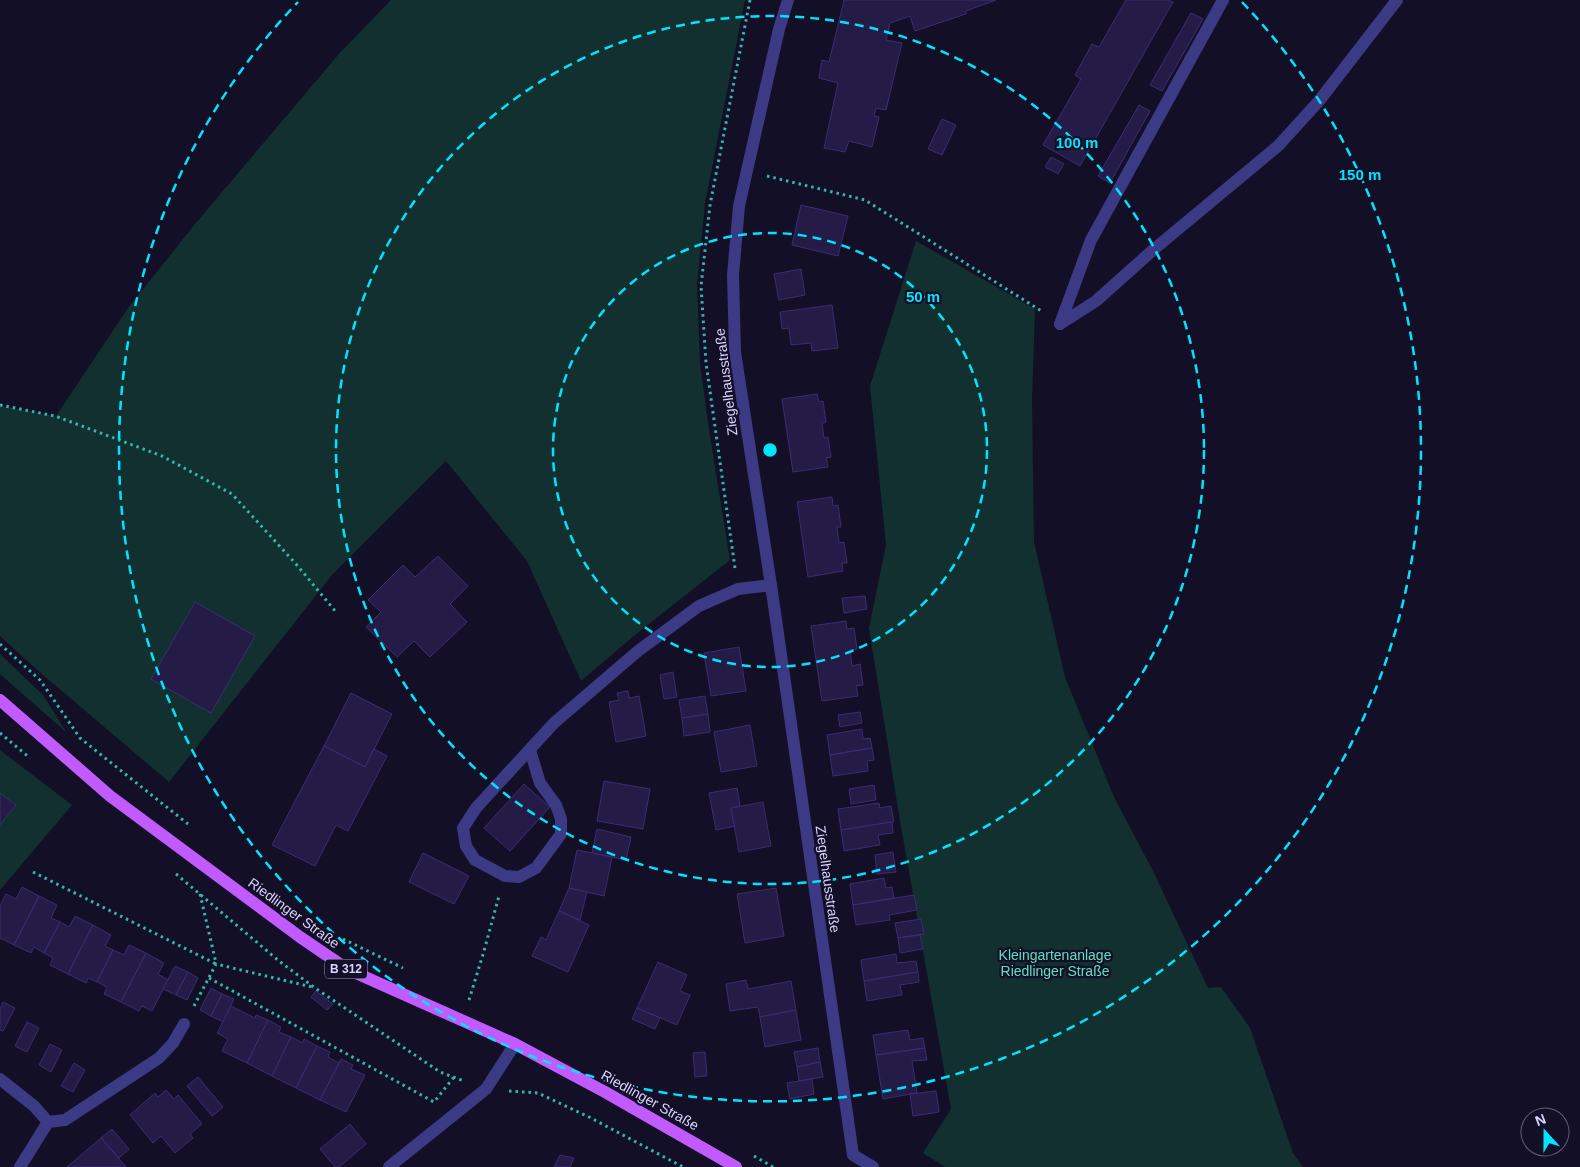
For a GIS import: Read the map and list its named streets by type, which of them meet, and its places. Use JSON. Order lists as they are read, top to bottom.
{
  "streets": {
    "main road": ["Riedlinger Straße", "B 312"],
    "street": ["Ziegelhausstraße"]
  },
  "parks": ["Kleingartenanlage Riedlinger Straße"],
  "north": "top",
  "rings": ["100 m", "150 m", "50 m"]
}
